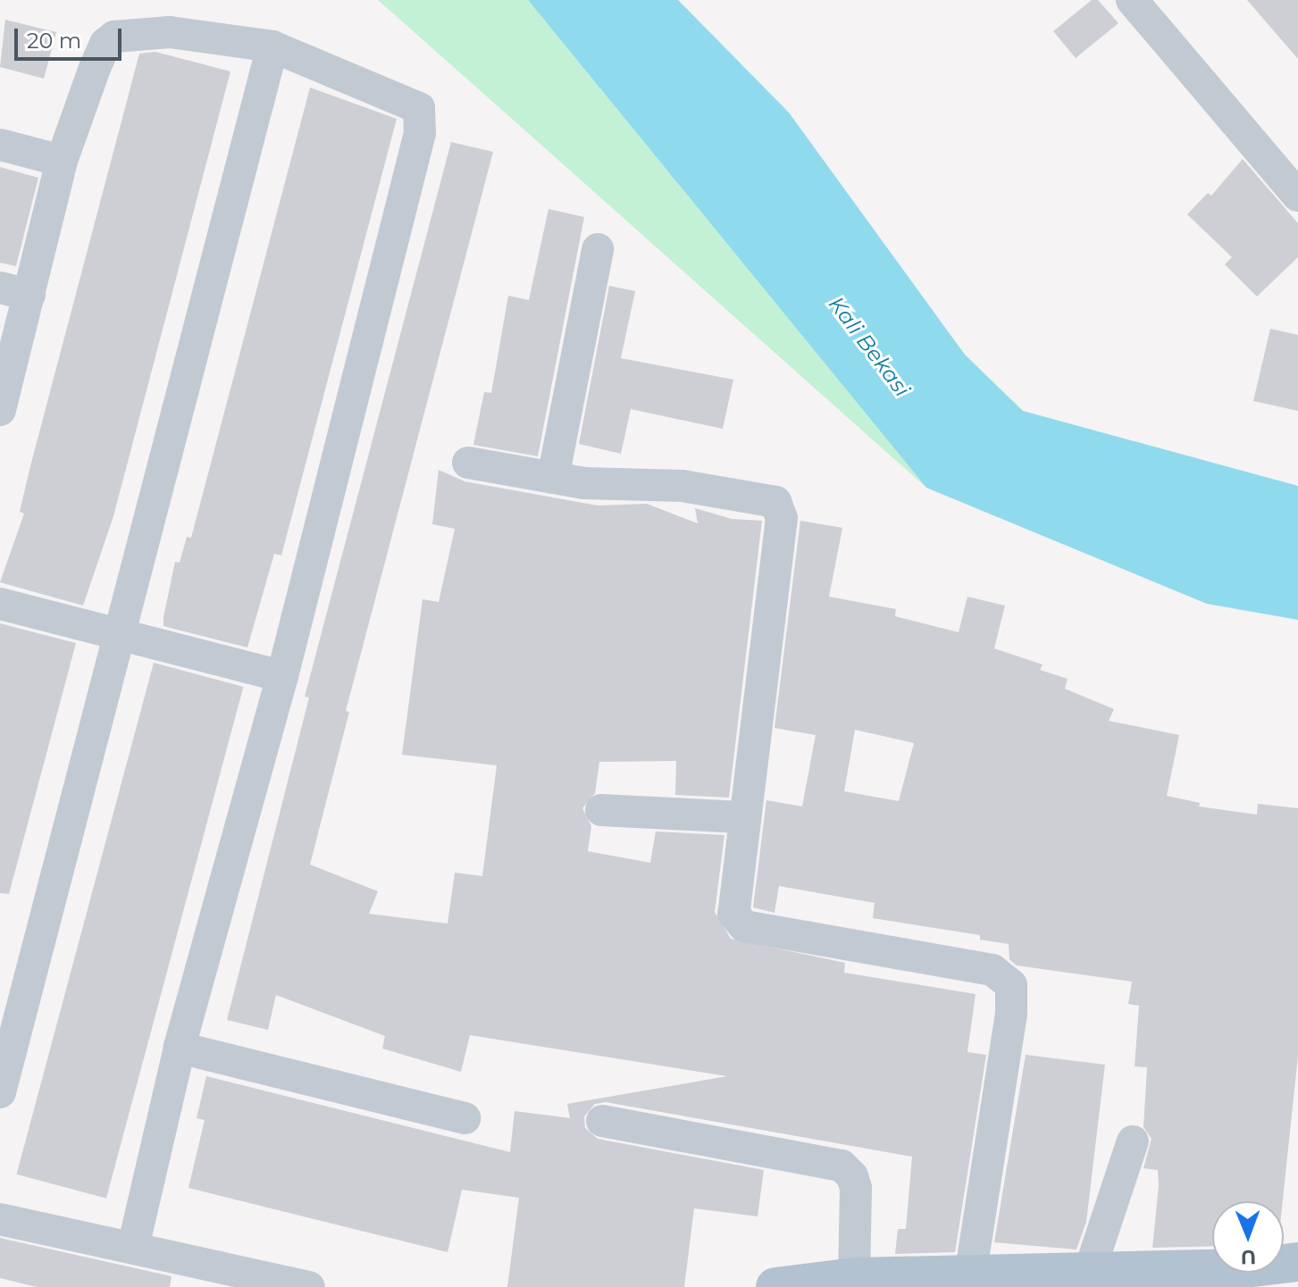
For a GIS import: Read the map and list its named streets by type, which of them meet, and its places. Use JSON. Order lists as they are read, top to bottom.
{
  "water": ["Kali Bekasi"],
  "scale_bar": "20 m",
  "north": "bottom"
}
